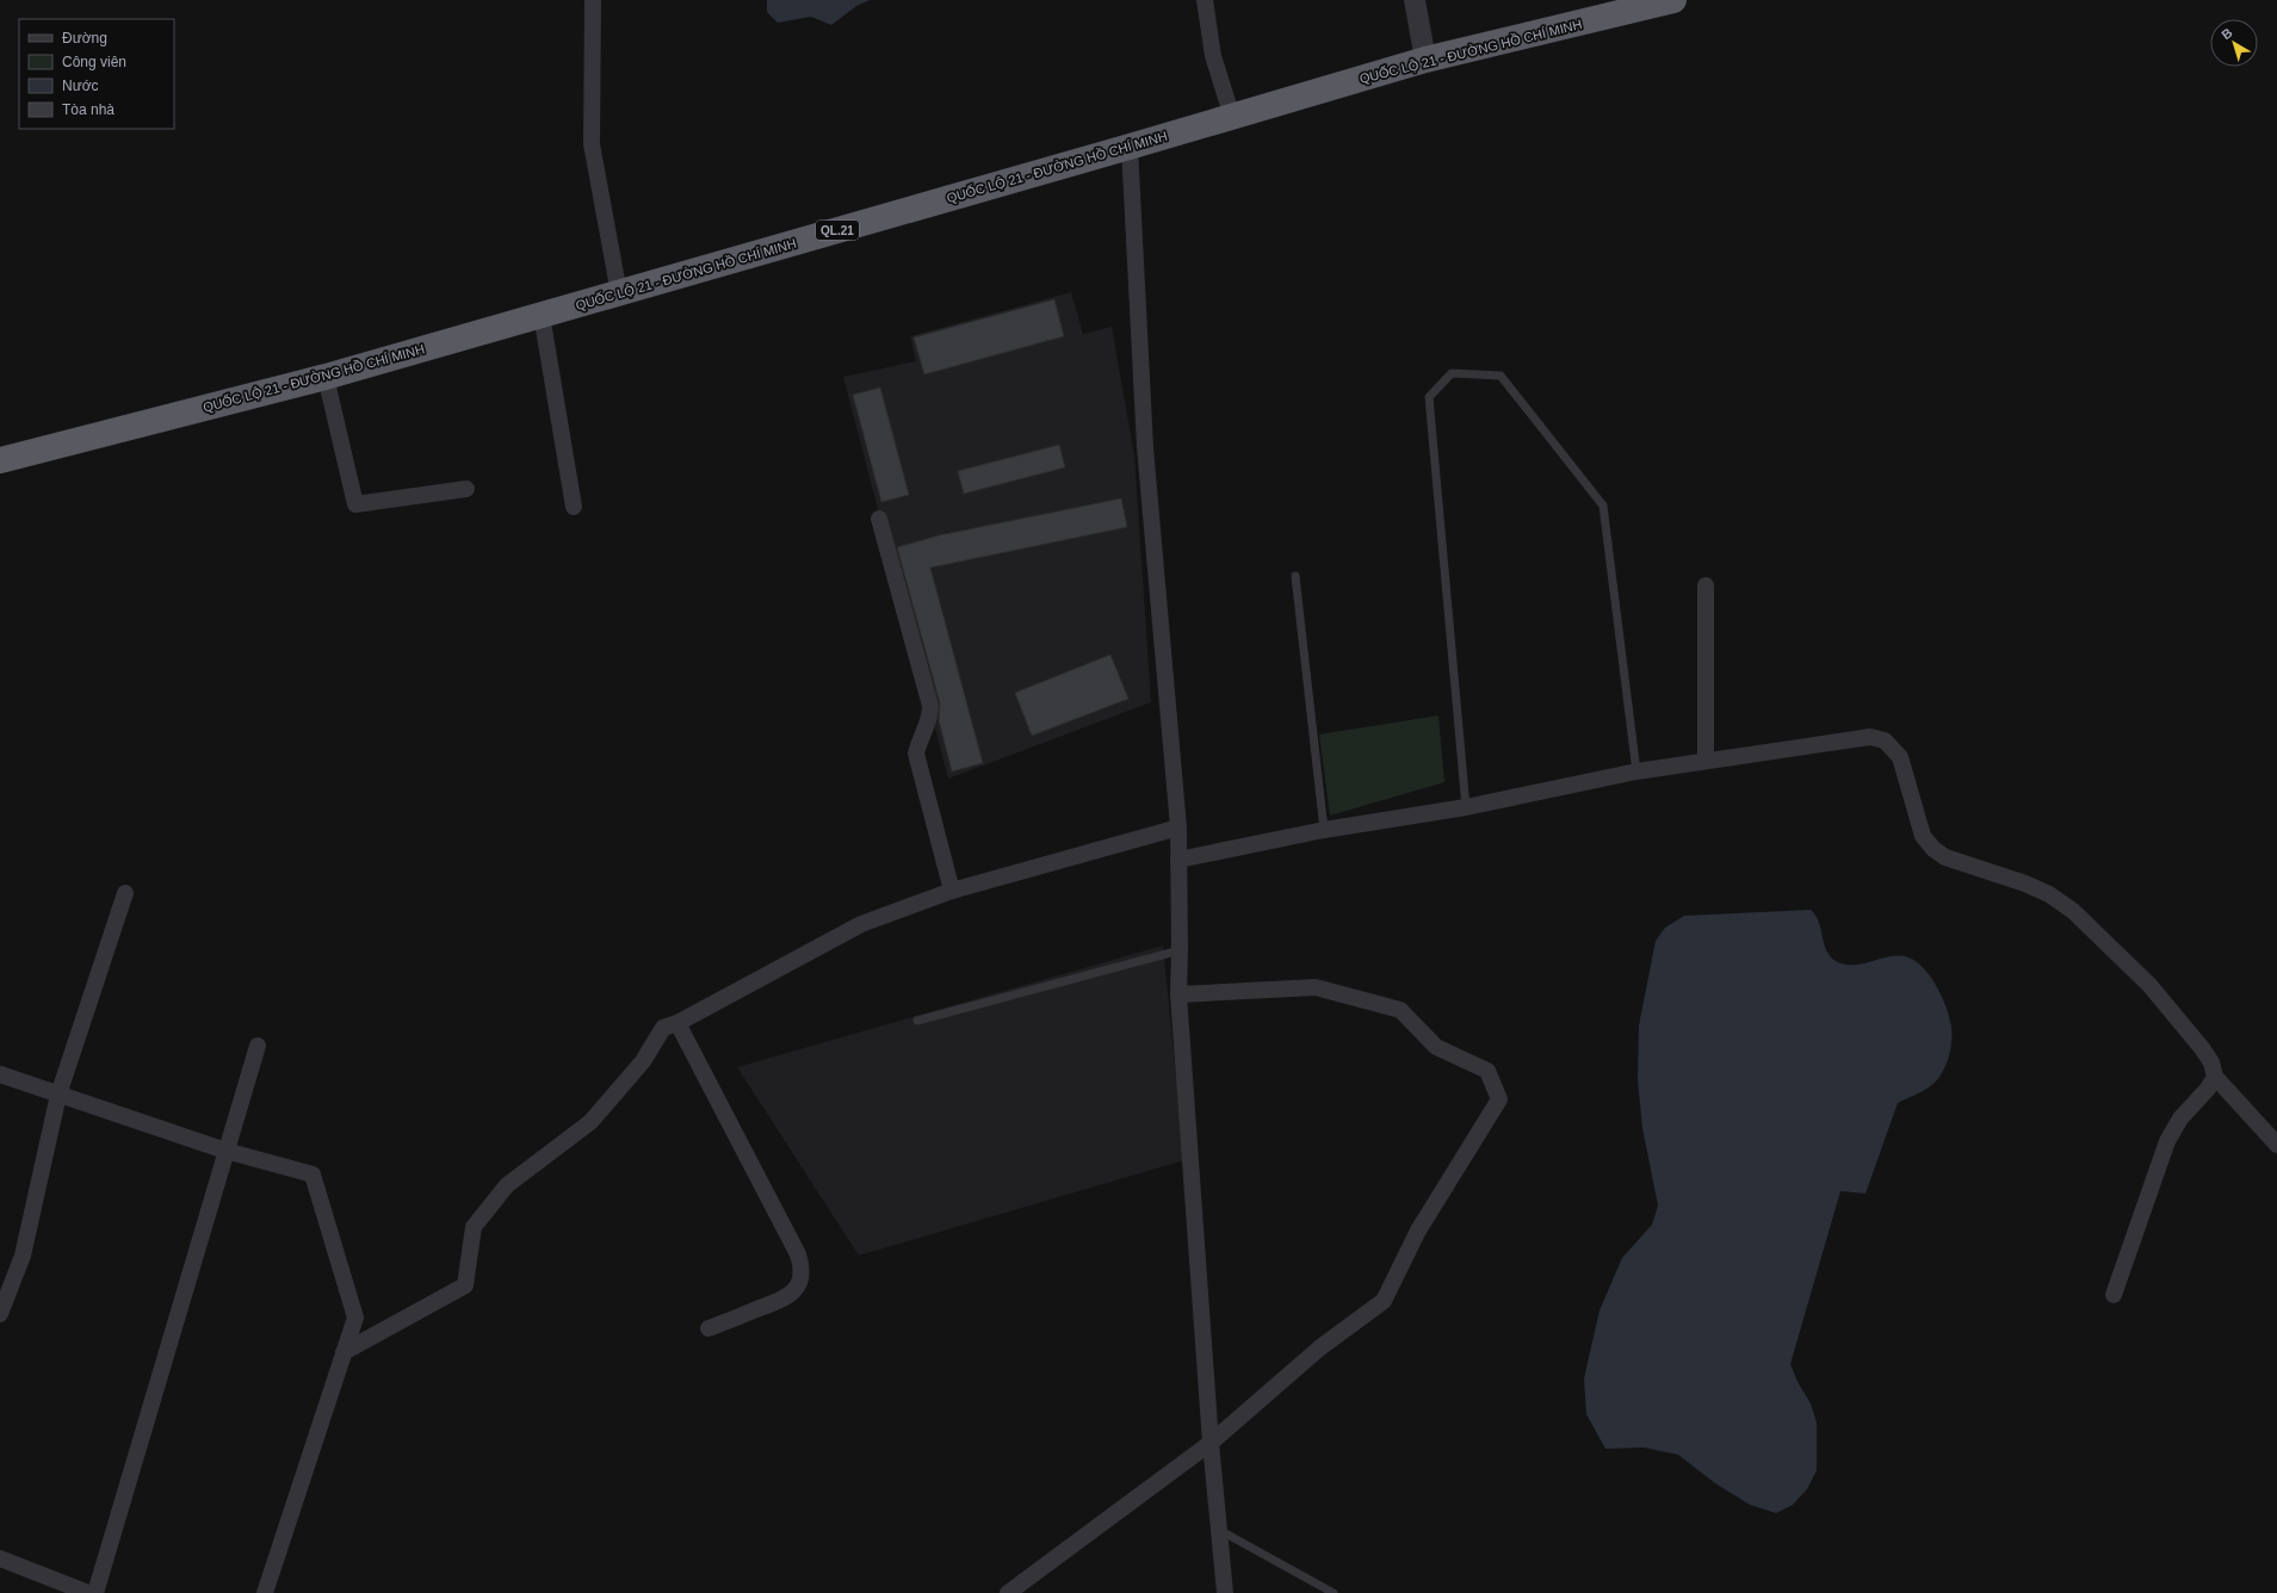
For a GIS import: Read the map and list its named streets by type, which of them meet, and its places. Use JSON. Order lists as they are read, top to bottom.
{
  "streets": {
    "highway": ["QUỐC LỘ 21 - ĐƯỜNG HỒ CHÍ MINH", "QL.21"]
  },
  "legend": [
    "Đường",
    "Công viên",
    "Nước",
    "Tòa nhà"
  ],
  "north": "top left"
}
